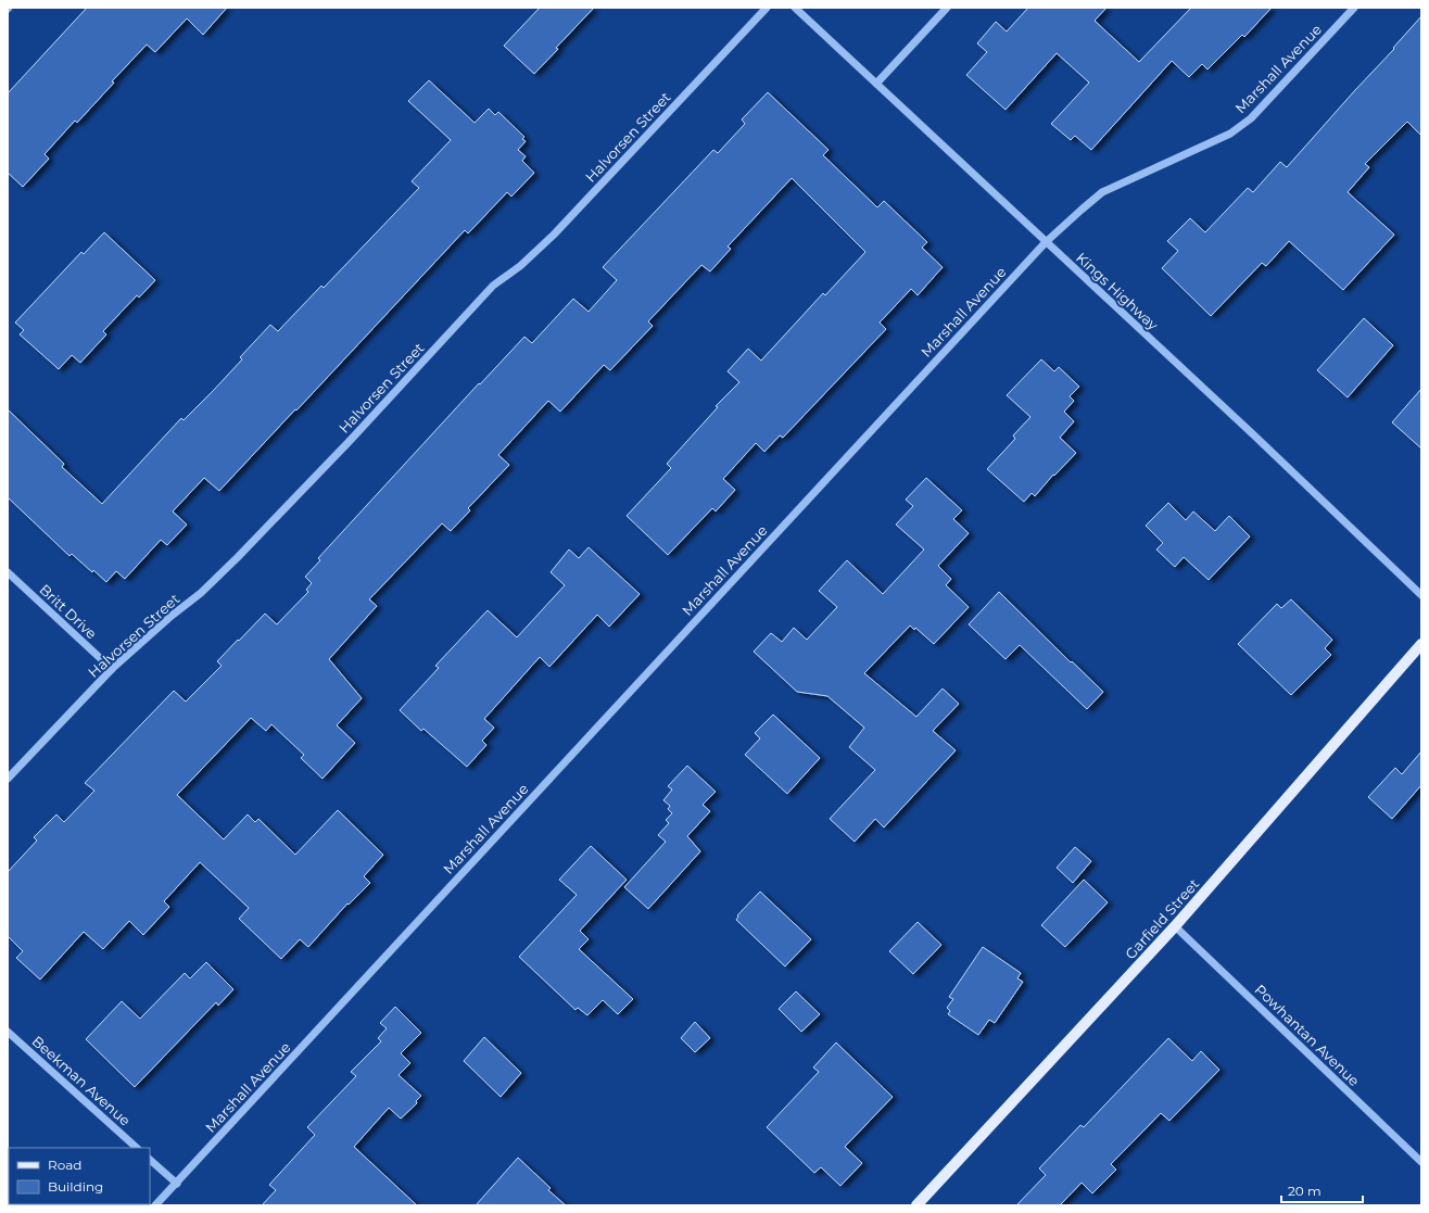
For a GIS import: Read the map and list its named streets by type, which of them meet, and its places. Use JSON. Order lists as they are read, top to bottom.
{
  "streets": {
    "main road": ["Garfield Street"],
    "street": [
      "Marshall Avenue",
      "Halvorsen Street",
      "Kings Highway",
      "Britt Drive",
      "Powhantan Avenue",
      "Beekman Avenue"
    ]
  },
  "crossings": [
    ["Marshall Avenue", "Kings Highway"],
    ["Halvorsen Street", "Britt Drive"],
    ["Garfield Street", "Powhantan Avenue"]
  ],
  "legend": ["Road", "Building"],
  "scale_bar": "20 m"
}
